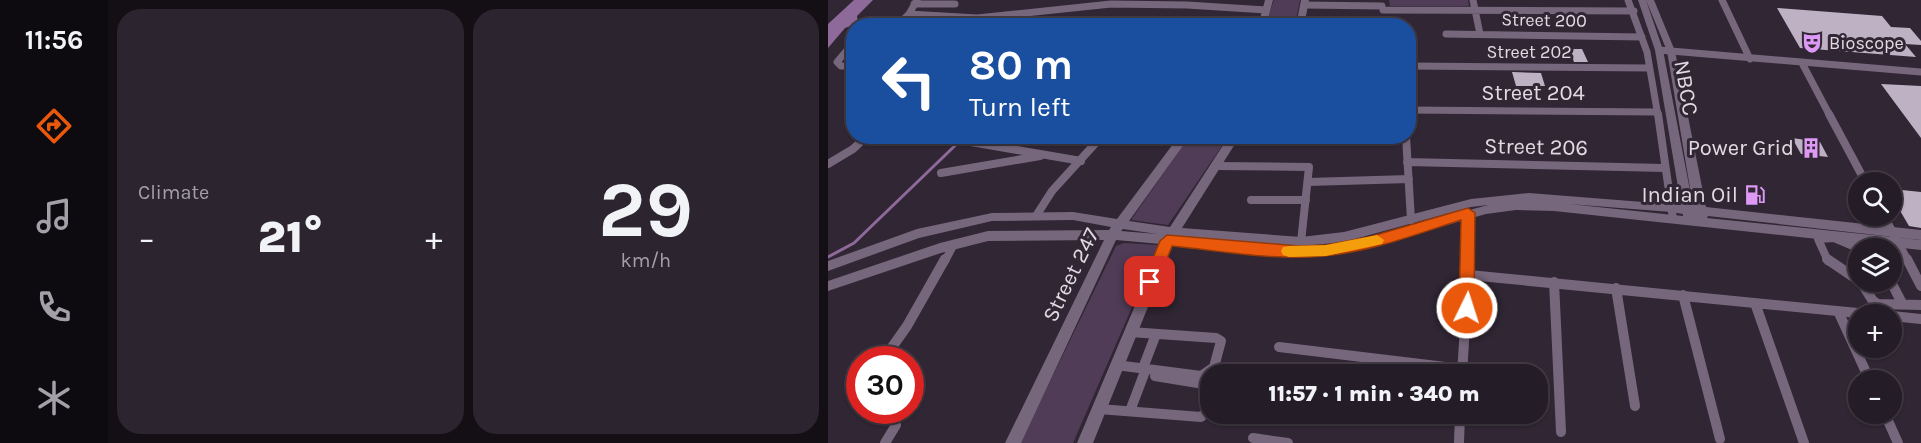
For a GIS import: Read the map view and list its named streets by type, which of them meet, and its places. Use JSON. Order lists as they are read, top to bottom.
{
  "streets": {
    "street": [
      "Street 200",
      "Street 202",
      "NBCC",
      "Street 204",
      "Street 206",
      "Street 247"
    ]
  },
  "places": {
    "theatre": ["Bioscope"],
    "building": ["Power Grid"],
    "fuel station": ["Indian Oil"]
  },
  "page": {
    "tabs": "11:56",
    "tile": [
      "Climate",
      ["29", "km/h"]
    ],
    "turn": ["80 m", "Turn left"],
    "map_buttons": ["+", "−"],
    "heat": ["−", "21°", "+"],
    "limit": "30",
    "trip": "11:57 · 1 min · 340 m"
  }
}
